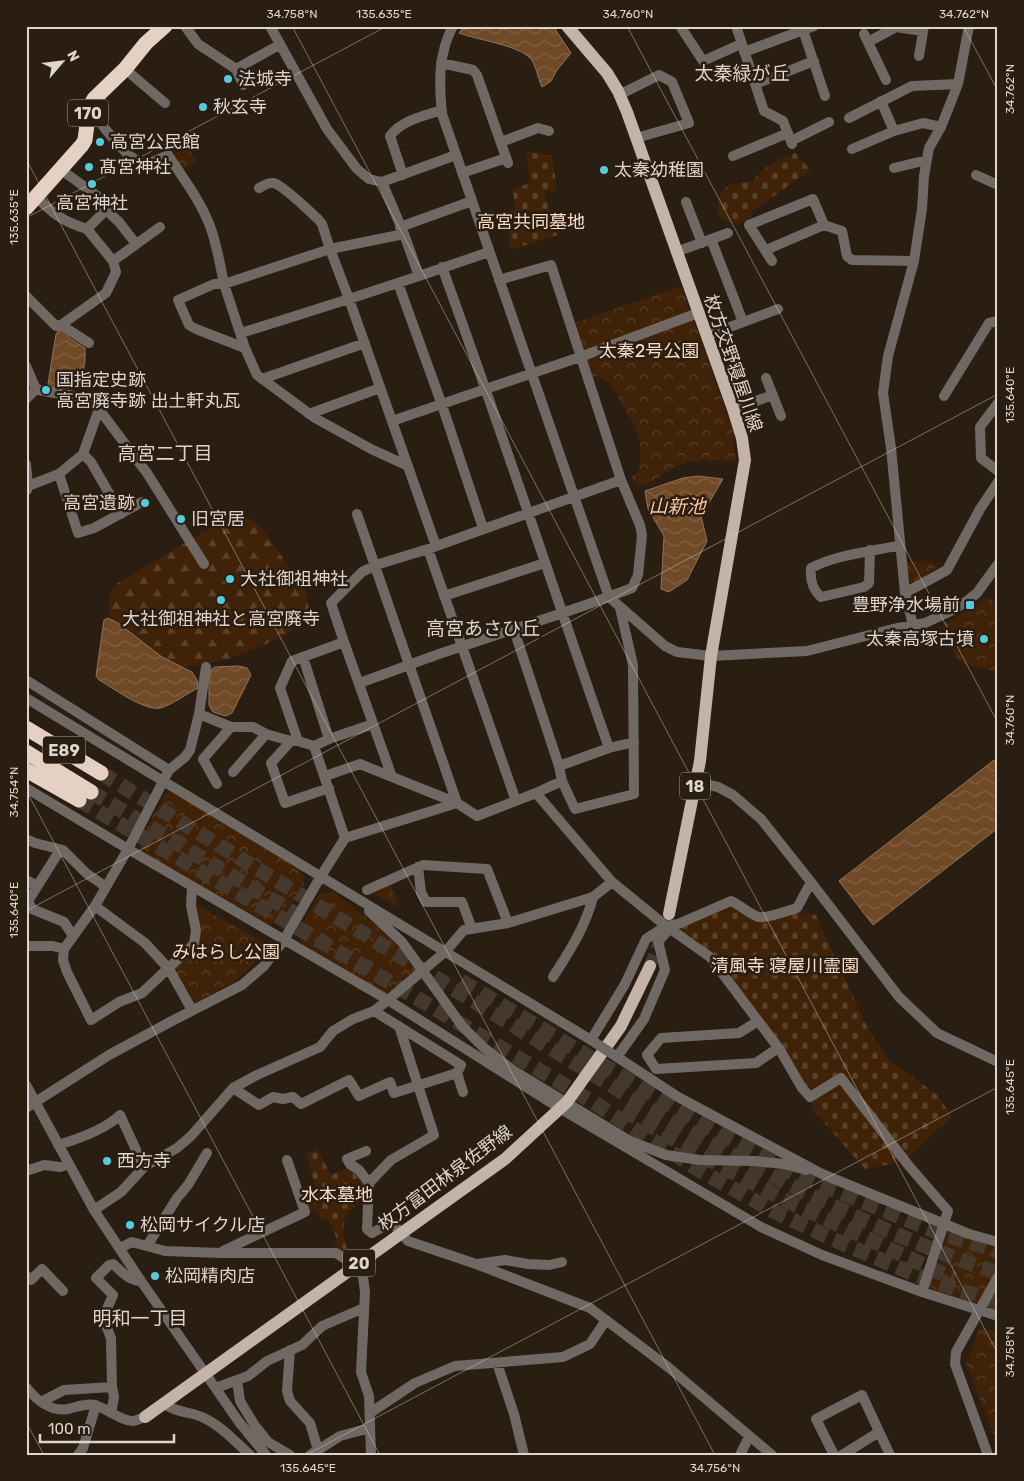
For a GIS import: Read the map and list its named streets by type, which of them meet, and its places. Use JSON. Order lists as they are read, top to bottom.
{
  "streets": {
    "highway": ["170", "E89"],
    "main road": [
      "枚方交野寝屋川線",
      "18",
      "枚方富田林泉佐野線",
      "20"
    ]
  },
  "districts": [
    "太秦緑が丘",
    "高宮二丁目",
    "高宮あさひ丘",
    "明和一丁目"
  ],
  "water": ["山新池"],
  "parks": [
    "高宮共同墓地",
    "太秦2号公園",
    "みはらし公園",
    "清風寺 寝屋川霊園",
    "水本墓地"
  ],
  "places": {
    "other": [
      "法城寺",
      "秋玄寺",
      "高宮公民館",
      "髙宮神社",
      "太秦幼稚園",
      "高宮神社",
      "国指定史跡 高宮廃寺跡 出土軒丸瓦",
      "高宮遺跡",
      "旧宮居",
      "大社御祖神社",
      "大社御祖神社と高宮廃寺",
      "太秦高塚古墳",
      "西方寺",
      "松岡サイクル店",
      "松岡精肉店"
    ],
    "transit": ["豊野浄水場前"]
  },
  "scale_bar": "100 m",
  "north": "top right",
  "coordinates": [
    "34.758°N",
    "135.635°E",
    "34.760°N",
    "34.762°N",
    "135.640°E",
    "34.754°N",
    "135.645°E",
    "34.756°N"
  ]
}
